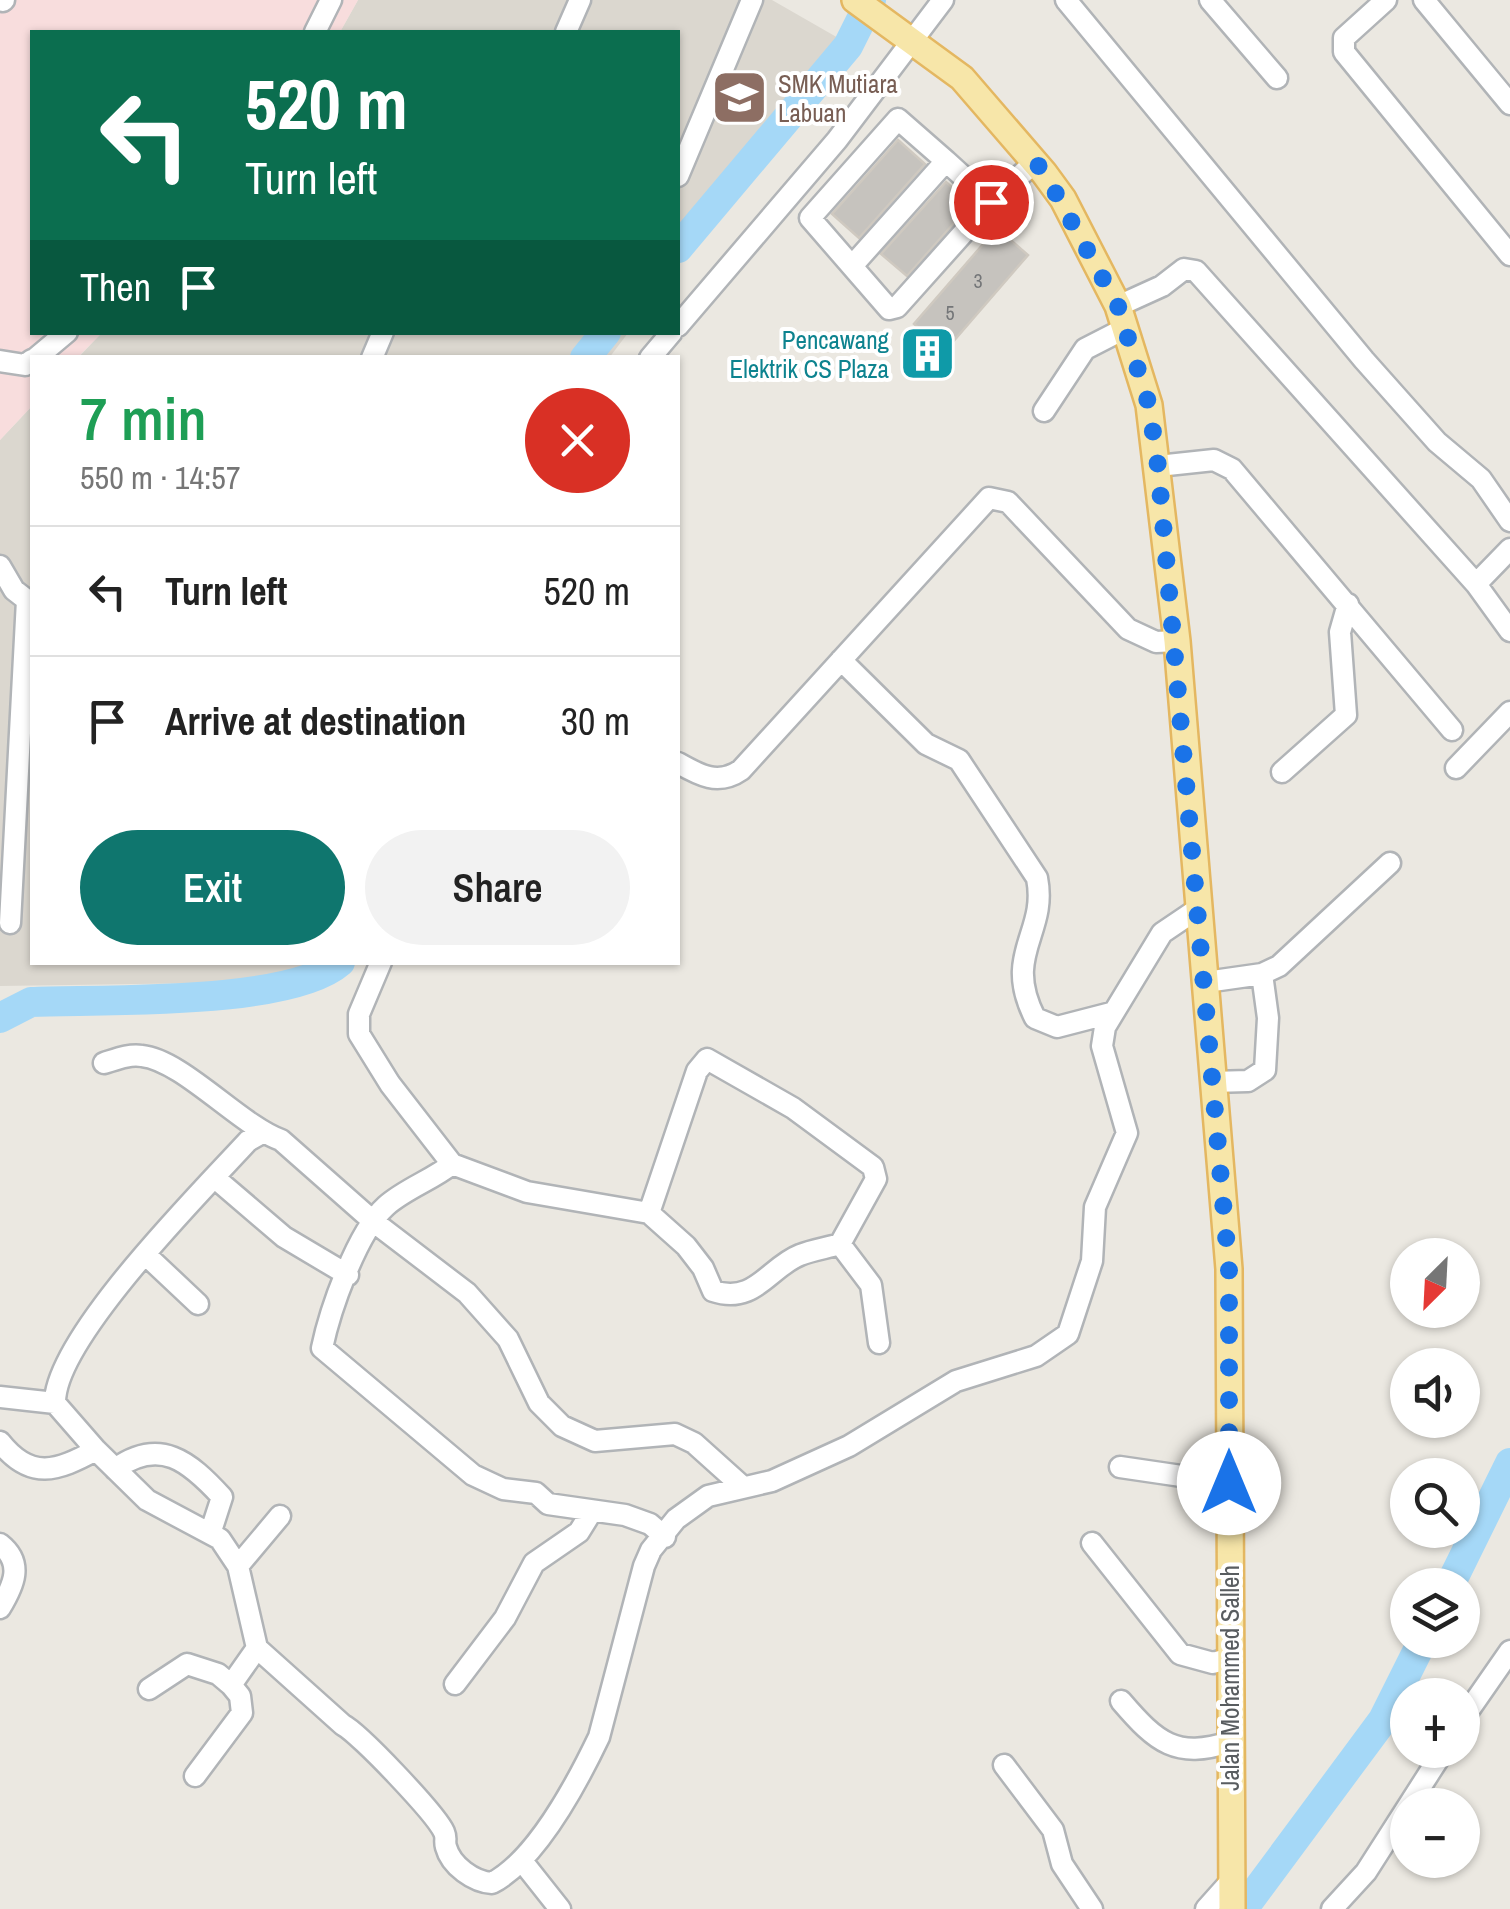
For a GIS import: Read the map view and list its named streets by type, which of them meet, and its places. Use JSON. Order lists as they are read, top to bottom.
{
  "streets": {
    "main road": ["Jalan Mohammed Salleh"]
  },
  "places": {
    "school or university": ["SMK Mutiara Labuan"],
    "building": ["Pencawang Elektrik CS Plaza"]
  },
  "house_numbers": ["3", "5"],
  "north": "bottom left",
  "page": {
    "turn": ["520 m", "Turn left"],
    "then": "Then",
    "heading": ["7 min", "550 m · 14:57"],
    "list": [
      {
        "name": "Turn left",
        "value": "520 m"
      },
      {
        "name": "Arrive at destination",
        "value": "30 m"
      }
    ],
    "buttons": ["Exit", "Share"],
    "map_buttons": ["+", "−"]
  }
}
